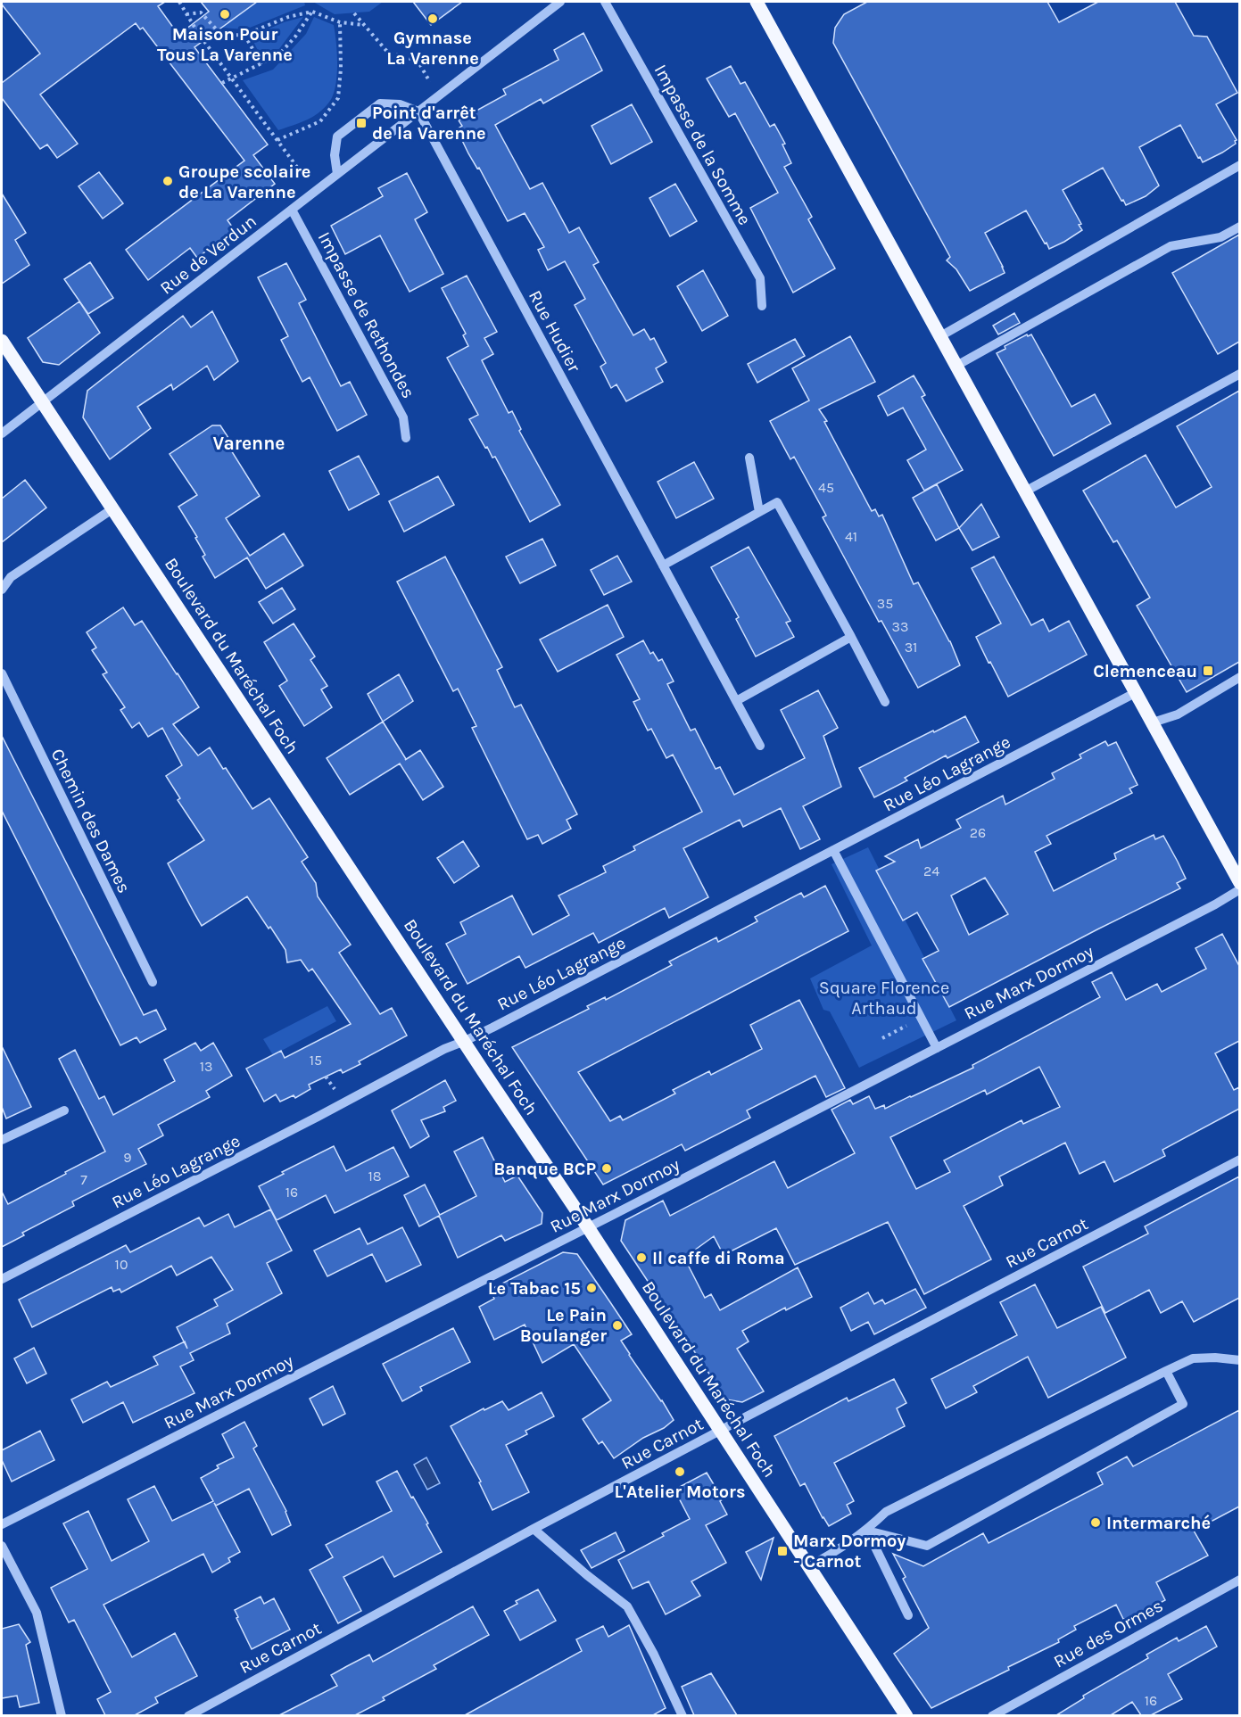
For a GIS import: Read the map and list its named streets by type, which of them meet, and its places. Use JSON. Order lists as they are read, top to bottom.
{
  "streets": {
    "main road": ["Boulevard du Maréchal Foch"],
    "street": [
      "Impasse de la Somme",
      "Rue de Verdun",
      "Impasse de Rethondes",
      "Rue Hudier",
      "Rue Léo Lagrange",
      "Chemin des Dames",
      "Rue Marx Dormoy",
      "Rue Carnot",
      "Rue des Ormes"
    ]
  },
  "crossings": [
    ["Rue de Verdun", "Impasse de Rethondes"],
    ["Rue de Verdun", "Rue Hudier"],
    ["Rue de Verdun", "Boulevard du Maréchal Foch"],
    ["Boulevard du Maréchal Foch", "Rue Léo Lagrange"],
    ["Boulevard du Maréchal Foch", "Rue Marx Dormoy"],
    ["Boulevard du Maréchal Foch", "Rue Carnot"]
  ],
  "districts": ["Varenne"],
  "parks": ["Square Florence Arthaud"],
  "places": {
    "other": [
      "Maison Pour Tous La Varenne",
      "Gymnase La Varenne",
      "Groupe scolaire de La Varenne",
      "Banque BCP",
      "Il caffe di Roma",
      "Le Tabac 15",
      "Le Pain Boulanger",
      "L'Atelier Motors",
      "Intermarché"
    ],
    "transit": ["Point d'arrêt de la Varenne", "Clemenceau", "Marx Dormoy - Carnot"]
  },
  "house_numbers": [
    "45",
    "41",
    "35",
    "33",
    "31",
    "26",
    "24",
    "15",
    "13",
    "9",
    "18",
    "7",
    "16",
    "10",
    "16"
  ]
}
